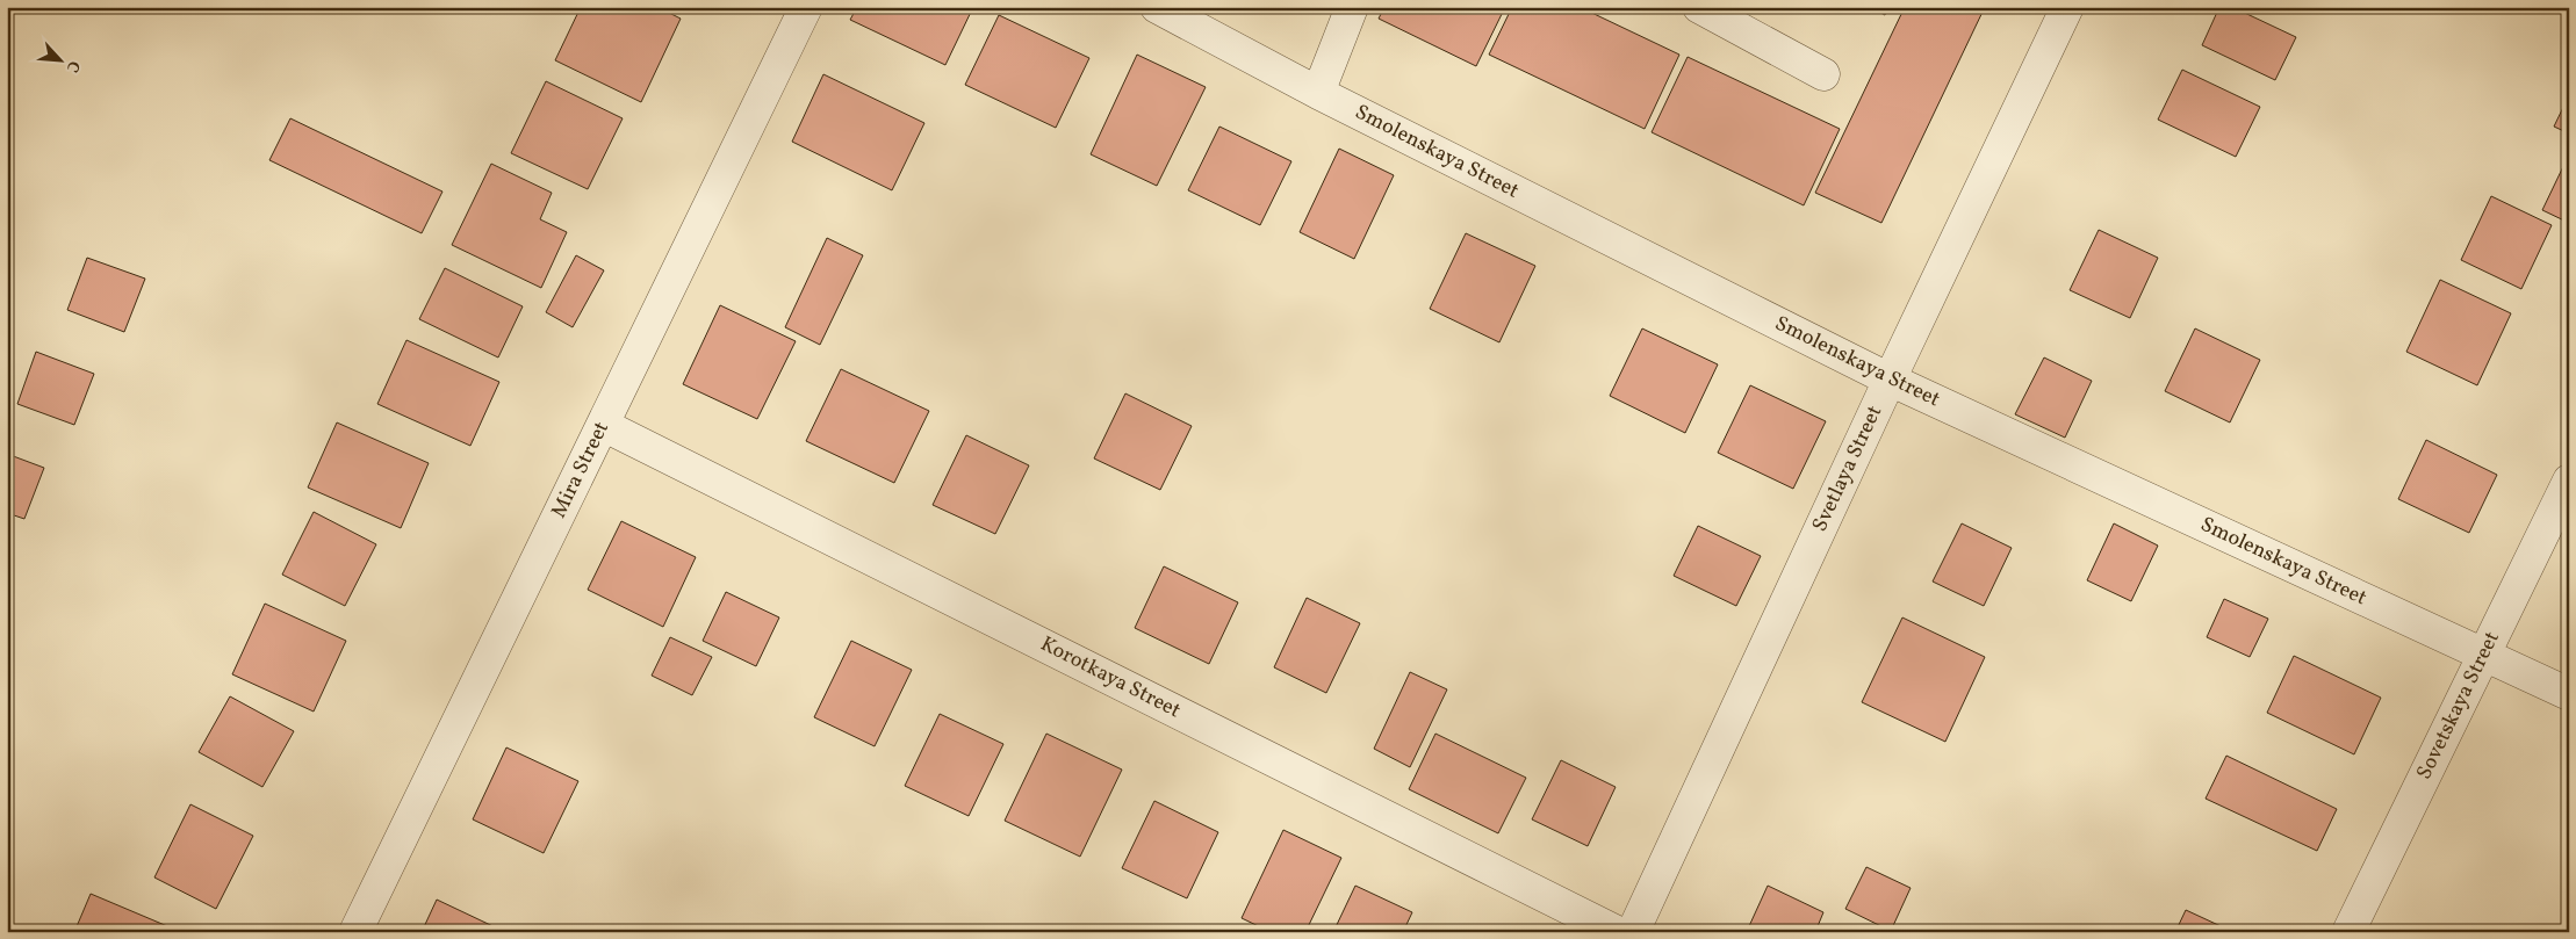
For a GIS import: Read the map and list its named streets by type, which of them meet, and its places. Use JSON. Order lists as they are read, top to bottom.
{
  "streets": {
    "street": [
      "Smolenskaya Street",
      "Svetlaya Street",
      "Mira Street",
      "Korotkaya Street",
      "Sovetskaya Street"
    ]
  },
  "crossings": [
    ["Smolenskaya Street", "Svetlaya Street"],
    ["Smolenskaya Street", "Sovetskaya Street"],
    ["Mira Street", "Korotkaya Street"]
  ],
  "north": "bottom right"
}
